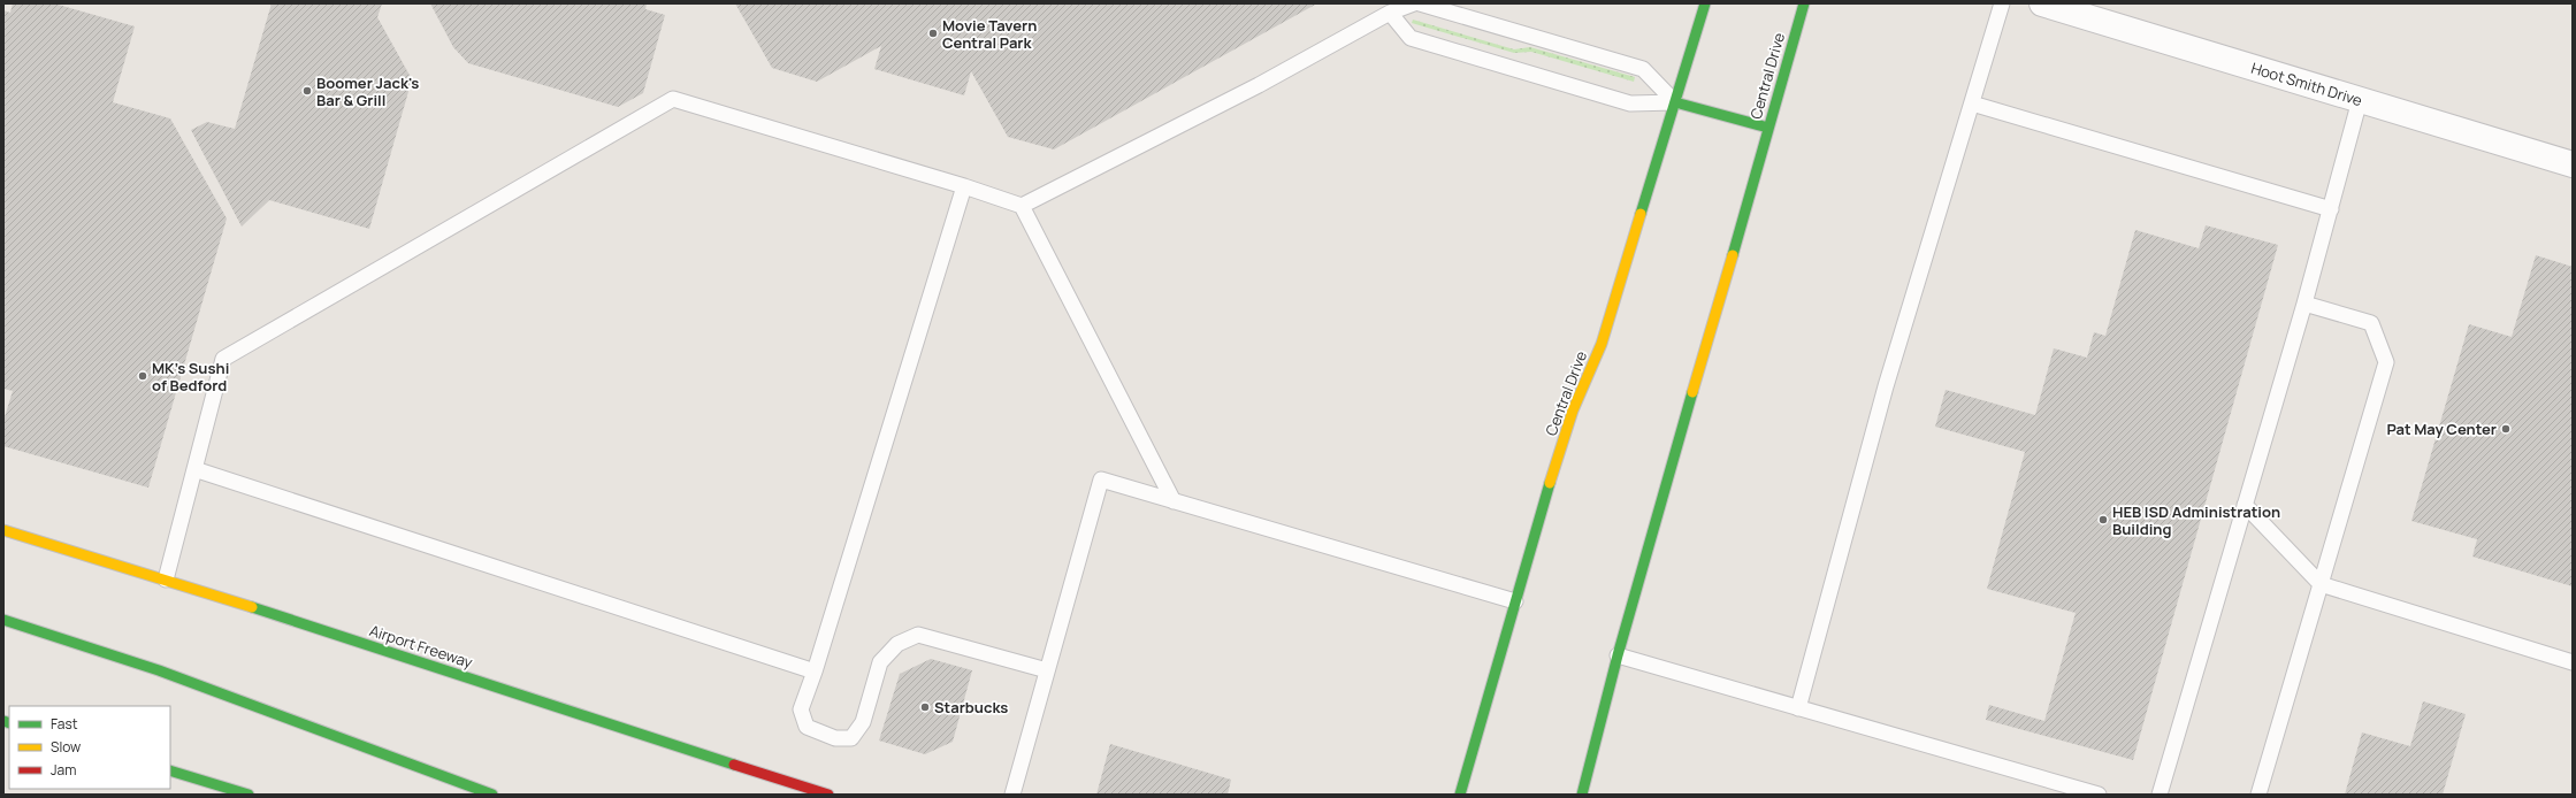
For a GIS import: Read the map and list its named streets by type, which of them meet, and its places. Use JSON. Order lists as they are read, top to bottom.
{
  "streets": {
    "main road": ["Central Drive", "Airport Freeway"],
    "street": ["Hoot Smith Drive"]
  },
  "places": [
    "Movie Tavern Central Park",
    "Boomer Jack's Bar & Grill",
    "MK's Sushi of Bedford",
    "Pat May Center",
    "HEB ISD Administration Building",
    "Starbucks"
  ],
  "legend": ["Fast", "Slow", "Jam"]
}
